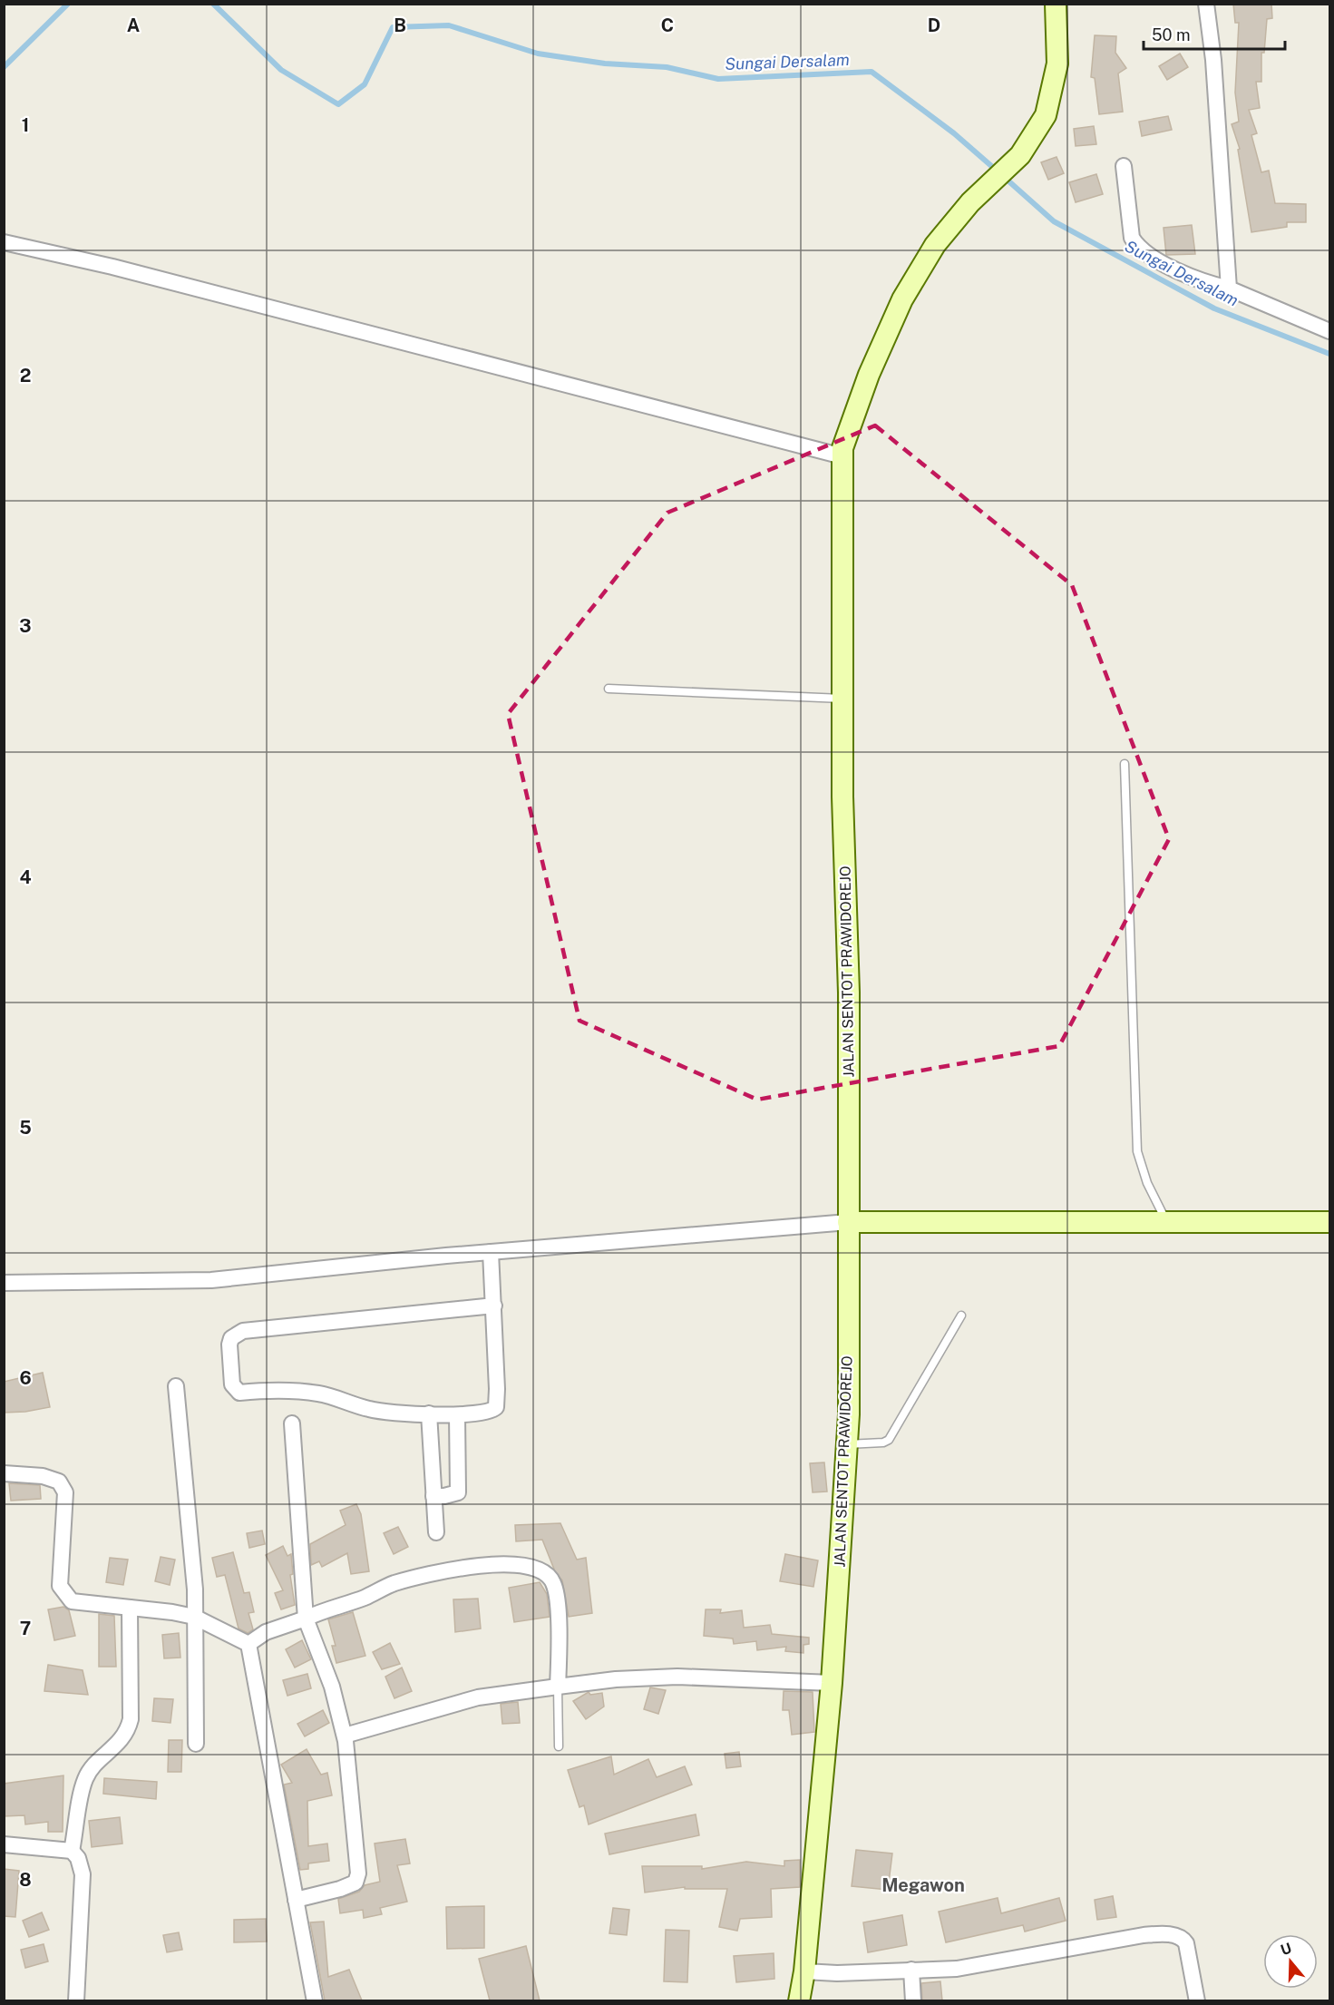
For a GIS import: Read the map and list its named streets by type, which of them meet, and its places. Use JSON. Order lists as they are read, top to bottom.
{
  "streets": {
    "main road": ["JALAN SENTOT PRAWIDOREJO"]
  },
  "districts": ["Megawon"],
  "water": ["Sungai Dersalam"],
  "scale_bar": "50 m",
  "north": "top",
  "grid": {
    "columns": [
      "A",
      "B",
      "C",
      "D"
    ],
    "rows": [
      "1",
      "2",
      "3",
      "4",
      "5",
      "6",
      "7",
      "8"
    ]
  }
}
